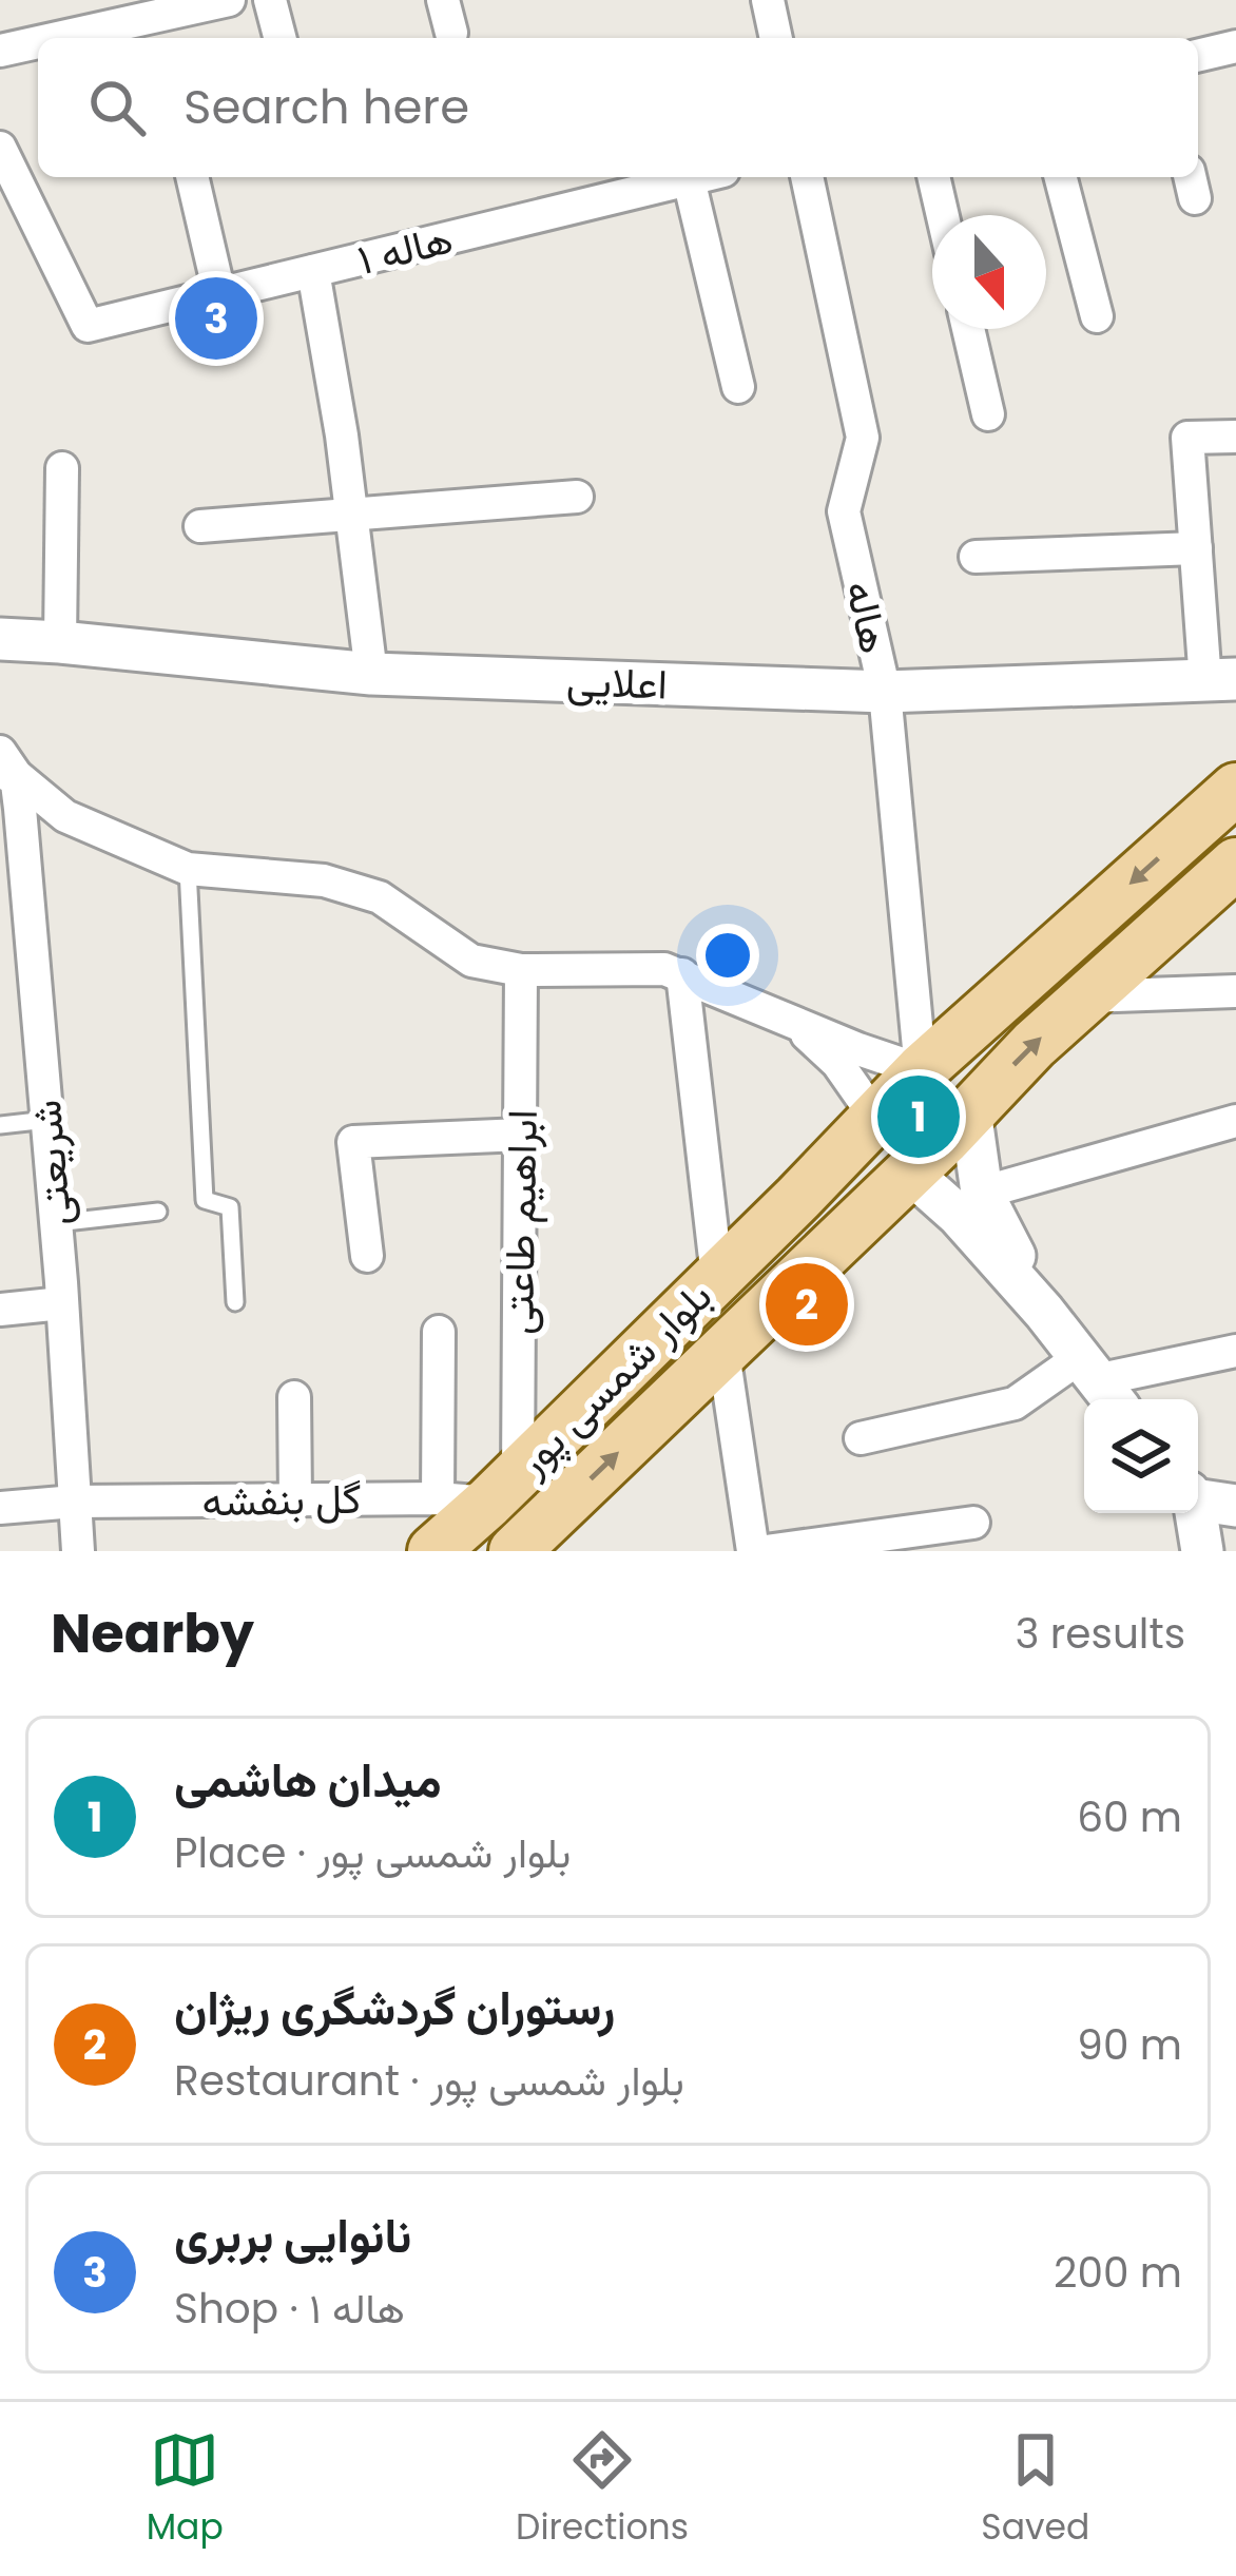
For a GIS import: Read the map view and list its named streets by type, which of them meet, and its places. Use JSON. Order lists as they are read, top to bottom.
{
  "streets": {
    "main road": ["بلوار شمسی پور"],
    "street": [
      "هاله ۱",
      "هاله",
      "اعلایی",
      "شریعتی",
      "ابراهیم طاعتی",
      "گل بنفشه"
    ]
  },
  "crossings": [
    ["هاله", "اعلایی"],
    ["هاله", "بلوار شمسی پور"],
    ["شریعتی", "گل بنفشه"],
    ["ابراهیم طاعتی", "بلوار شمسی پور"],
    ["ابراهیم طاعتی", "گل بنفشه"],
    ["بلوار شمسی پور", "گل بنفشه"]
  ],
  "north": "bottom",
  "page": {
    "search": "Search here",
    "pins": ["3", "1", "2"],
    "heading": ["Nearby", "3 results"],
    "list": [
      {
        "mark": "1",
        "name": "میدان هاشمی",
        "note": "Place · بلوار شمسی پور",
        "value": "60 m"
      },
      {
        "mark": "2",
        "name": "رستوران گردشگری ریژان",
        "note": "Restaurant · بلوار شمسی پور",
        "value": "90 m"
      },
      {
        "mark": "3",
        "name": "نانوایی بربری",
        "note": "Shop · هاله ۱",
        "value": "200 m"
      }
    ],
    "nav": ["Map", "Directions", "Saved"]
  }
}
